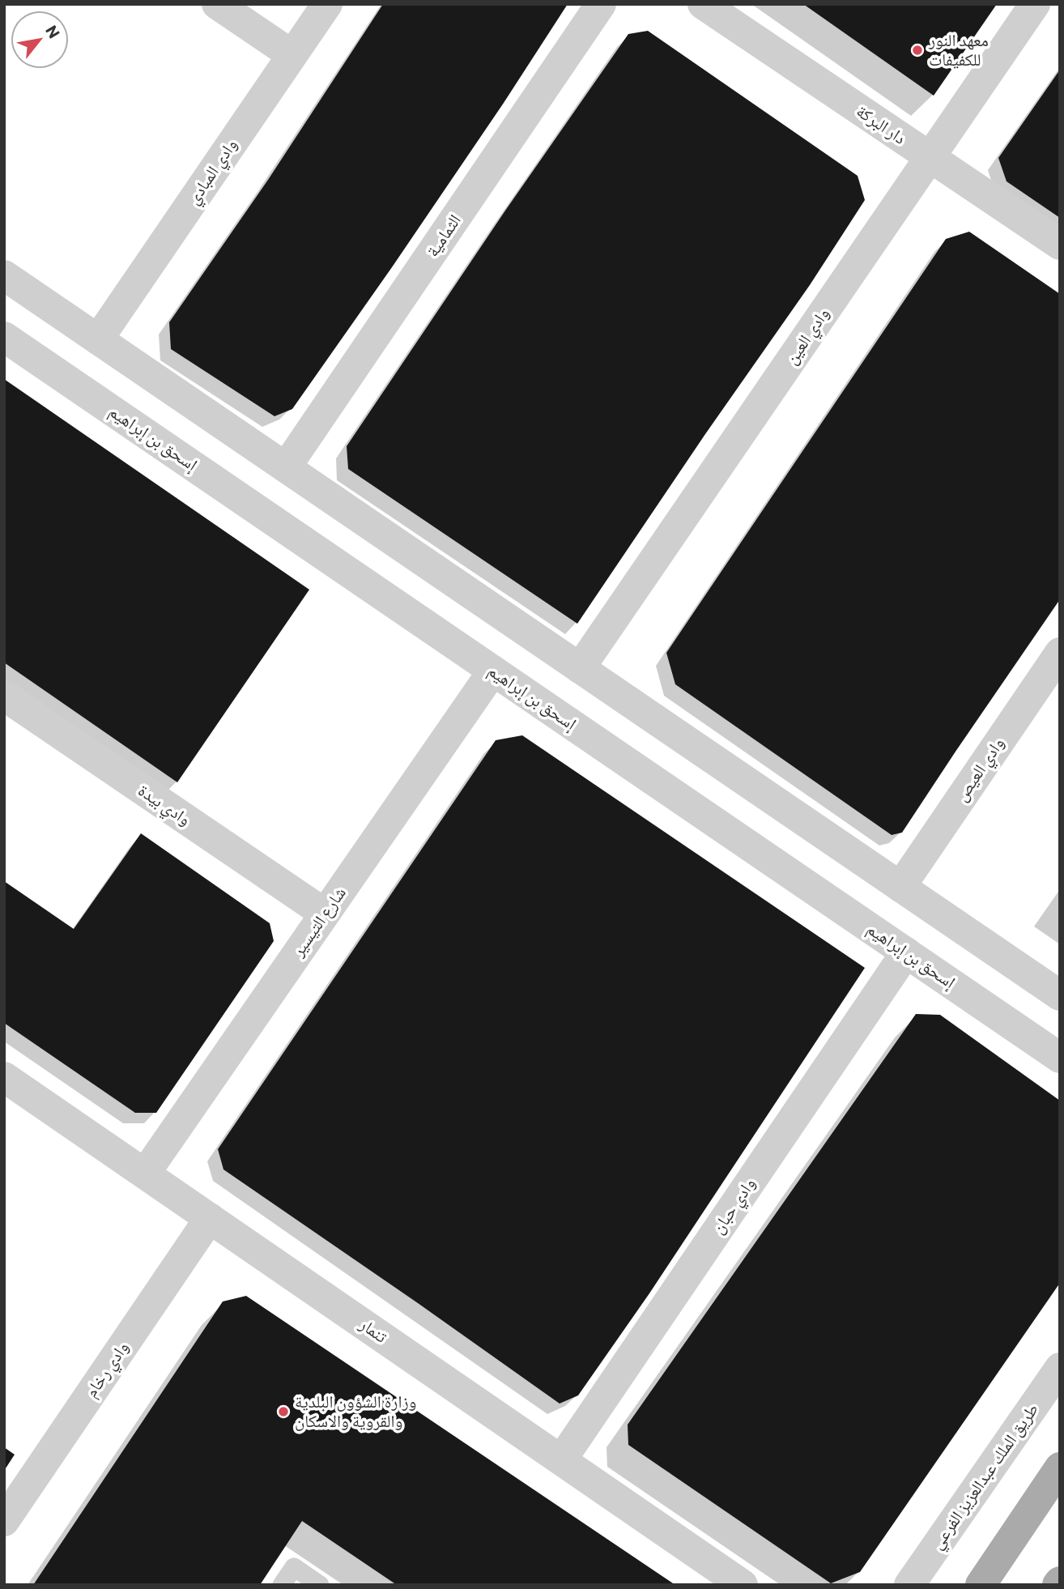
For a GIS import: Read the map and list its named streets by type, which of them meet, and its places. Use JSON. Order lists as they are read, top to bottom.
{
  "streets": {
    "street": [
      "دار البركة",
      "وادي المبادي",
      "الثمامية",
      "وادي العين",
      "إسحق بن إبراهيم",
      "وادي العيص",
      "وادي بيدة",
      "شارع التيسير",
      "وادي حبان",
      "تنمار",
      "وادي رخام",
      "طريق الملك عبدالعزيز الفرعي"
    ]
  },
  "crossings": [
    ["دار البركة", "وادي العين"],
    ["إسحق بن إبراهيم", "شارع التيسير"],
    ["إسحق بن إبراهيم", "وادي حبان"],
    ["وادي بيدة", "شارع التيسير"],
    ["شارع التيسير", "تنمار"],
    ["وادي حبان", "تنمار"],
    ["تنمار", "وادي رخام"]
  ],
  "places": ["معهد النور للكفيفات", "وزارة الشؤون البلدية والقروية والاسكان"],
  "north": "top right"
}
